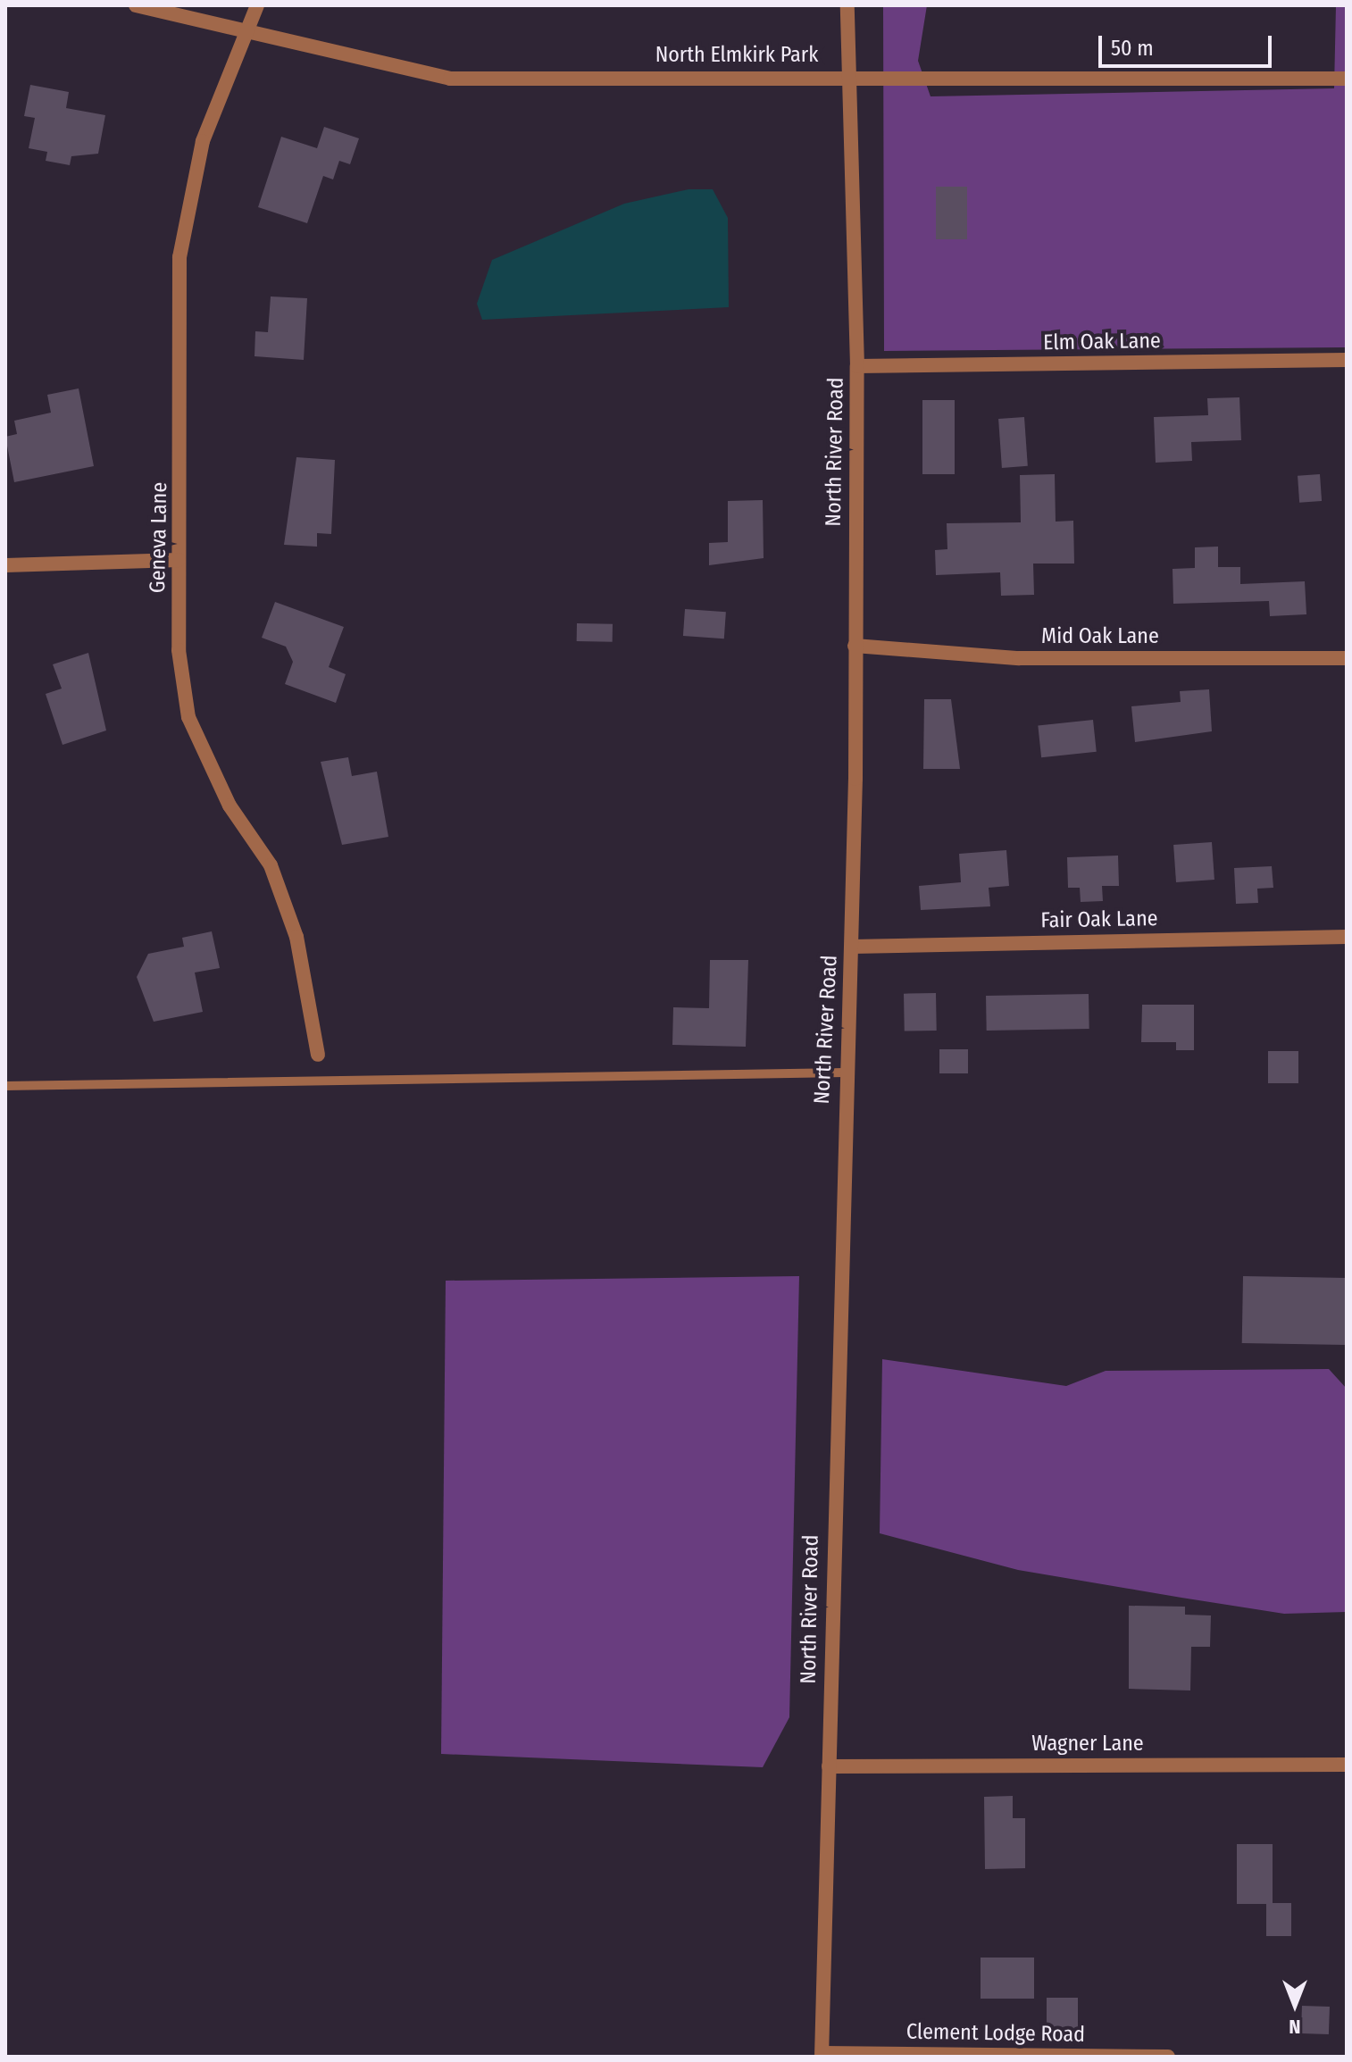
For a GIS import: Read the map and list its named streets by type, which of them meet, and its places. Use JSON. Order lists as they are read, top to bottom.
{
  "streets": {
    "street": [
      "North Elmkirk Park",
      "Elm Oak Lane",
      "North River Road",
      "Geneva Lane",
      "Mid Oak Lane",
      "Fair Oak Lane",
      "Wagner Lane",
      "Clement Lodge Road"
    ]
  },
  "crossings": [
    ["North Elmkirk Park", "North River Road"],
    ["North Elmkirk Park", "Geneva Lane"],
    ["Elm Oak Lane", "North River Road"],
    ["North River Road", "Mid Oak Lane"],
    ["North River Road", "Fair Oak Lane"],
    ["North River Road", "Wagner Lane"],
    ["North River Road", "Clement Lodge Road"]
  ],
  "scale_bar": "50 m",
  "north": "bottom"
}
